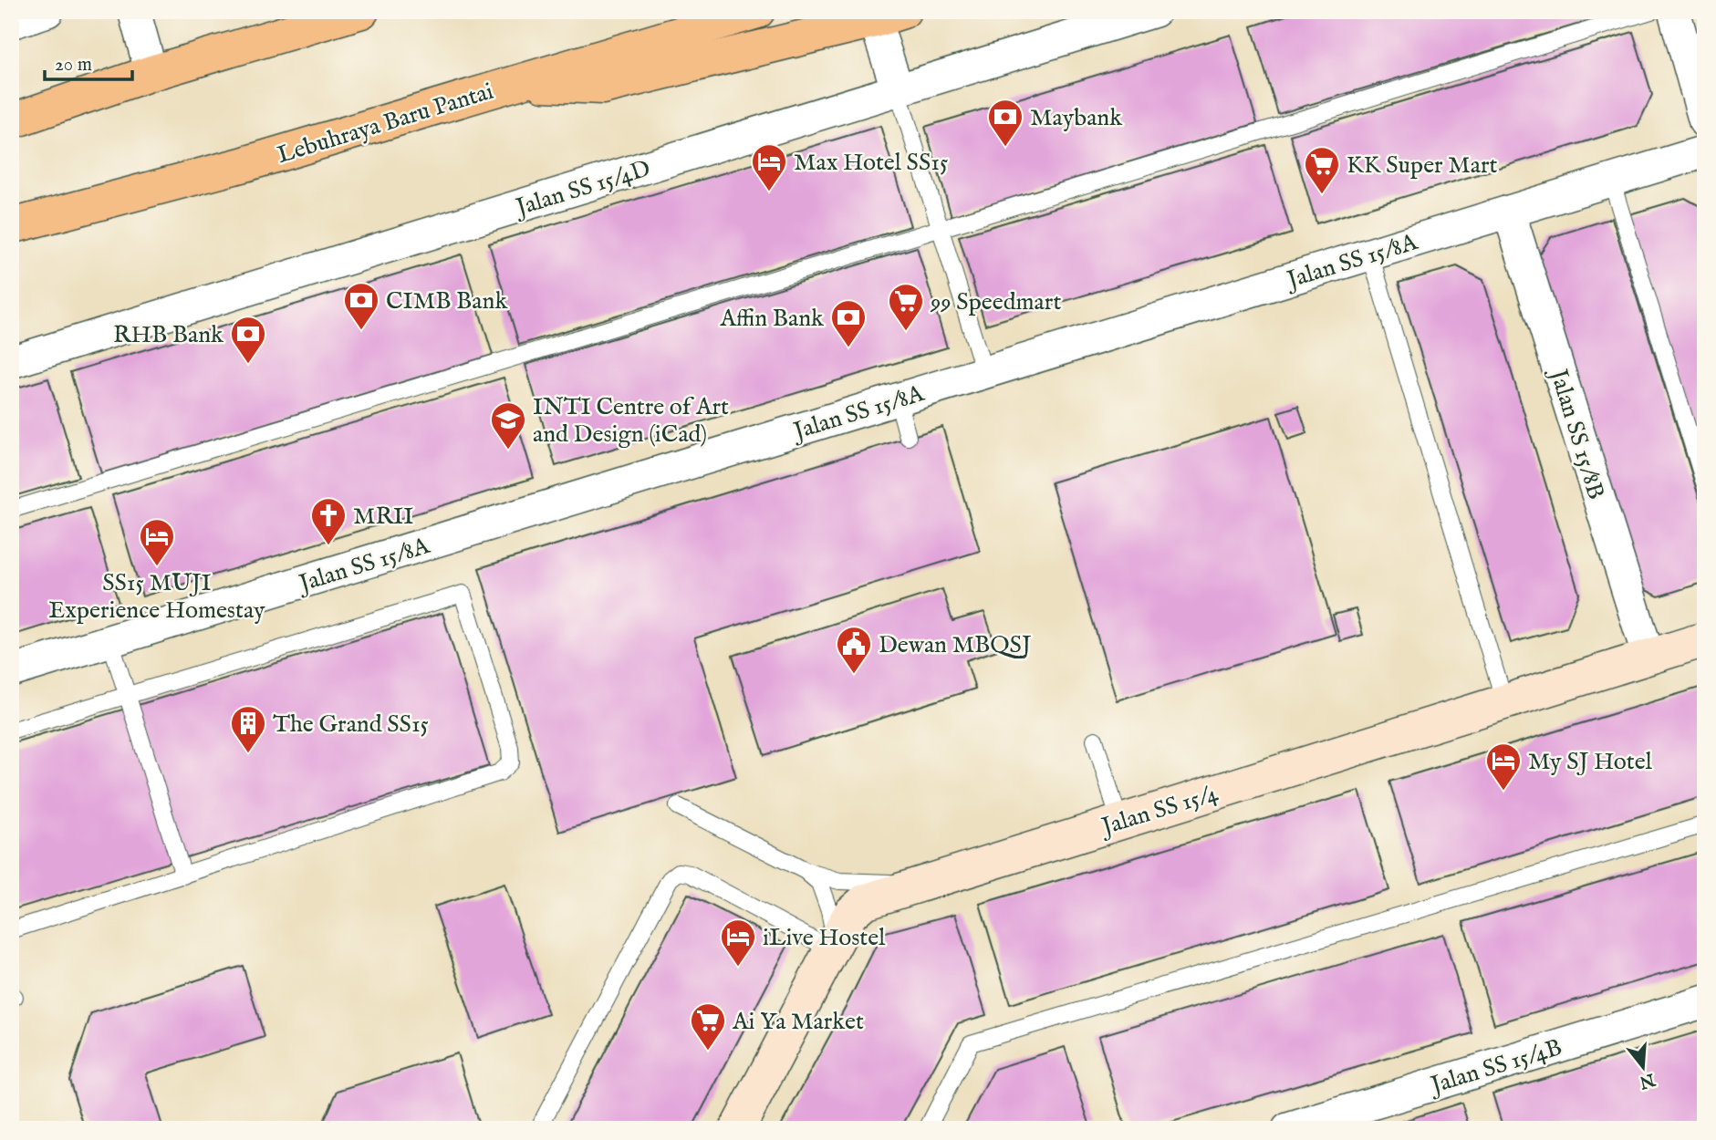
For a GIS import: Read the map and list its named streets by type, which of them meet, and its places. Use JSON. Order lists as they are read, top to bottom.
{
  "streets": {
    "highway": ["Lebuhraya Baru Pantai"],
    "street": [
      "Jalan SS 15/4D",
      "Jalan SS 15/8A",
      "Jalan SS 15/8B",
      "Jalan SS 15/4",
      "Jalan SS 15/4B"
    ]
  },
  "crossings": [
    ["Jalan SS 15/8A", "Jalan SS 15/8B"],
    ["Jalan SS 15/8B", "Jalan SS 15/4"]
  ],
  "places": {
    "bank": [
      "Maybank",
      "CIMB Bank",
      "Affin Bank",
      "RHB Bank"
    ],
    "hotel": [
      "Max Hotel SS15",
      "SS15 MUJI Experience Homestay",
      "My SJ Hotel",
      "iLive Hostel"
    ],
    "supermarket": ["KK Super Mart", "99 Speedmart", "Ai Ya Market"],
    "school or university": ["INTI Centre of Art and Design (iCad)"],
    "church": ["MRII"],
    "public building": ["Dewan MBQSJ"],
    "building": ["The Grand SS15"]
  },
  "scale_bar": "20 m",
  "north": "bottom"
}
